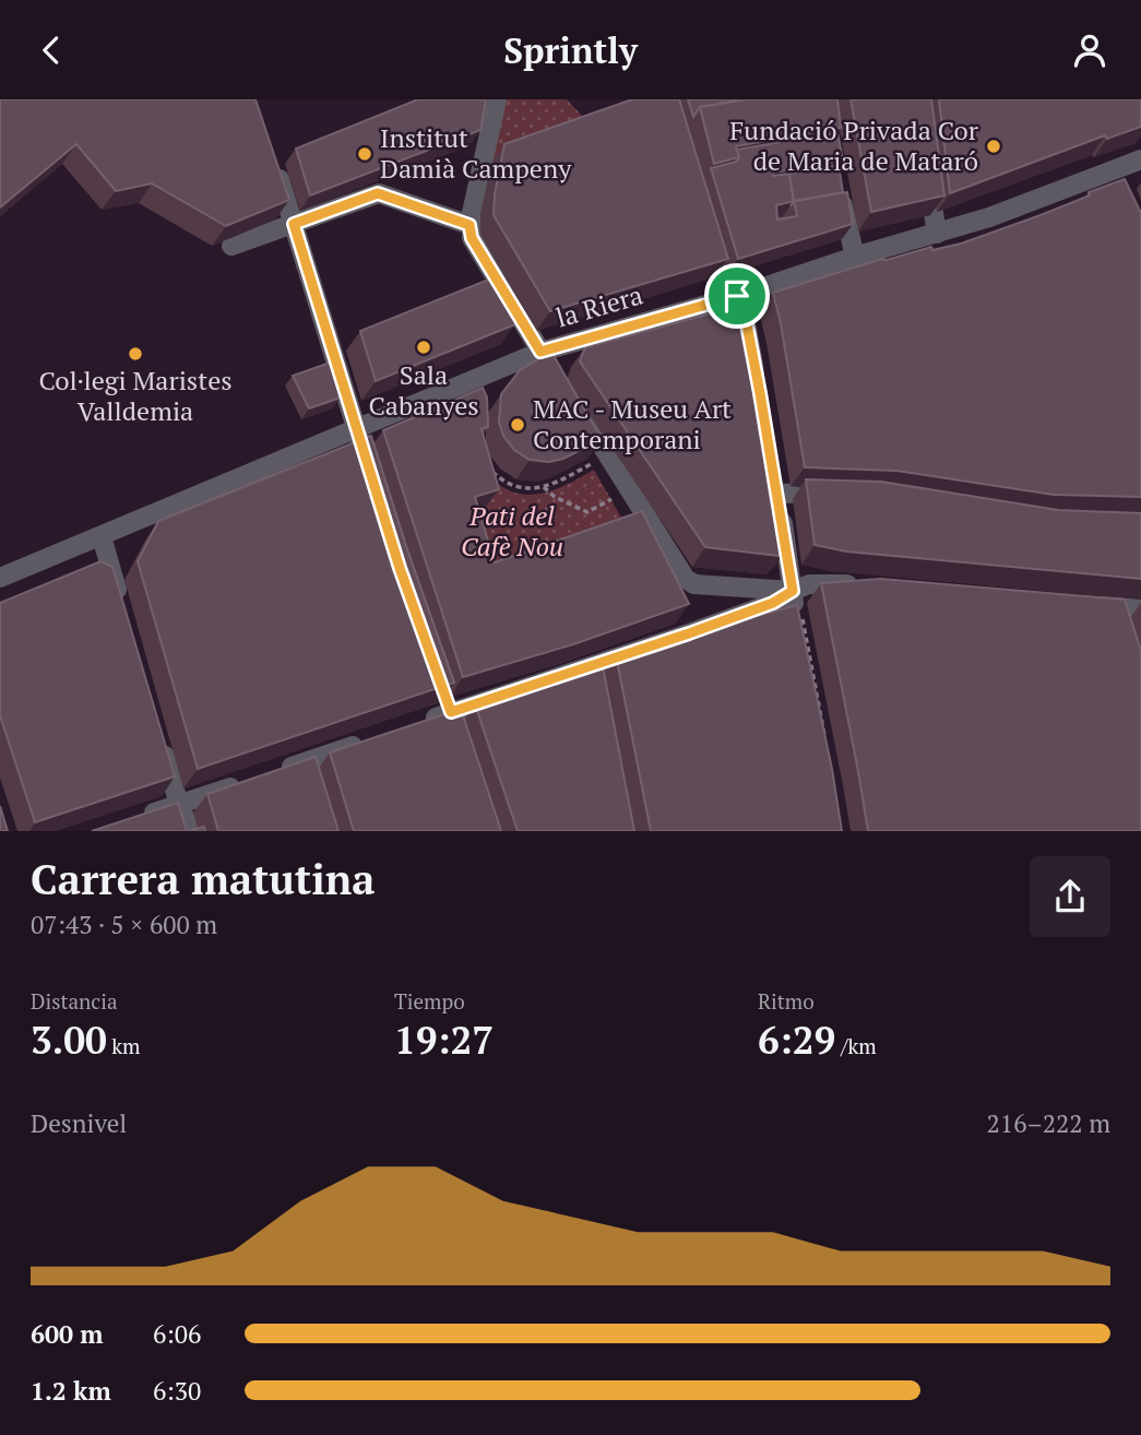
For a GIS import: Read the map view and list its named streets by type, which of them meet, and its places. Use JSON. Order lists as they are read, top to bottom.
{
  "streets": {
    "street": ["la Riera"]
  },
  "parks": ["Pati del Cafè Nou"],
  "places": [
    "Fundació Privada Cor de Maria de Mataró",
    "Institut Damià Campeny",
    "Sala Cabanyes",
    "Col·legi Maristes Valldemia",
    "MAC - Museu Art Contemporani"
  ],
  "page": {
    "header": "Sprintly",
    "heading": ["Carrera matutina", "07:43 · 5 × 600 m"],
    "stats": [
      ["Distancia", "3.00 km"],
      ["Tiempo", "19:27"],
      ["Ritmo", "6:29 /km"]
    ],
    "chart": ["Desnivel", "216–222 m"],
    "list": [
      {
        "name": "600 m",
        "note": "6:06"
      },
      {
        "name": "1.2 km",
        "note": "6:30"
      }
    ]
  }
}
